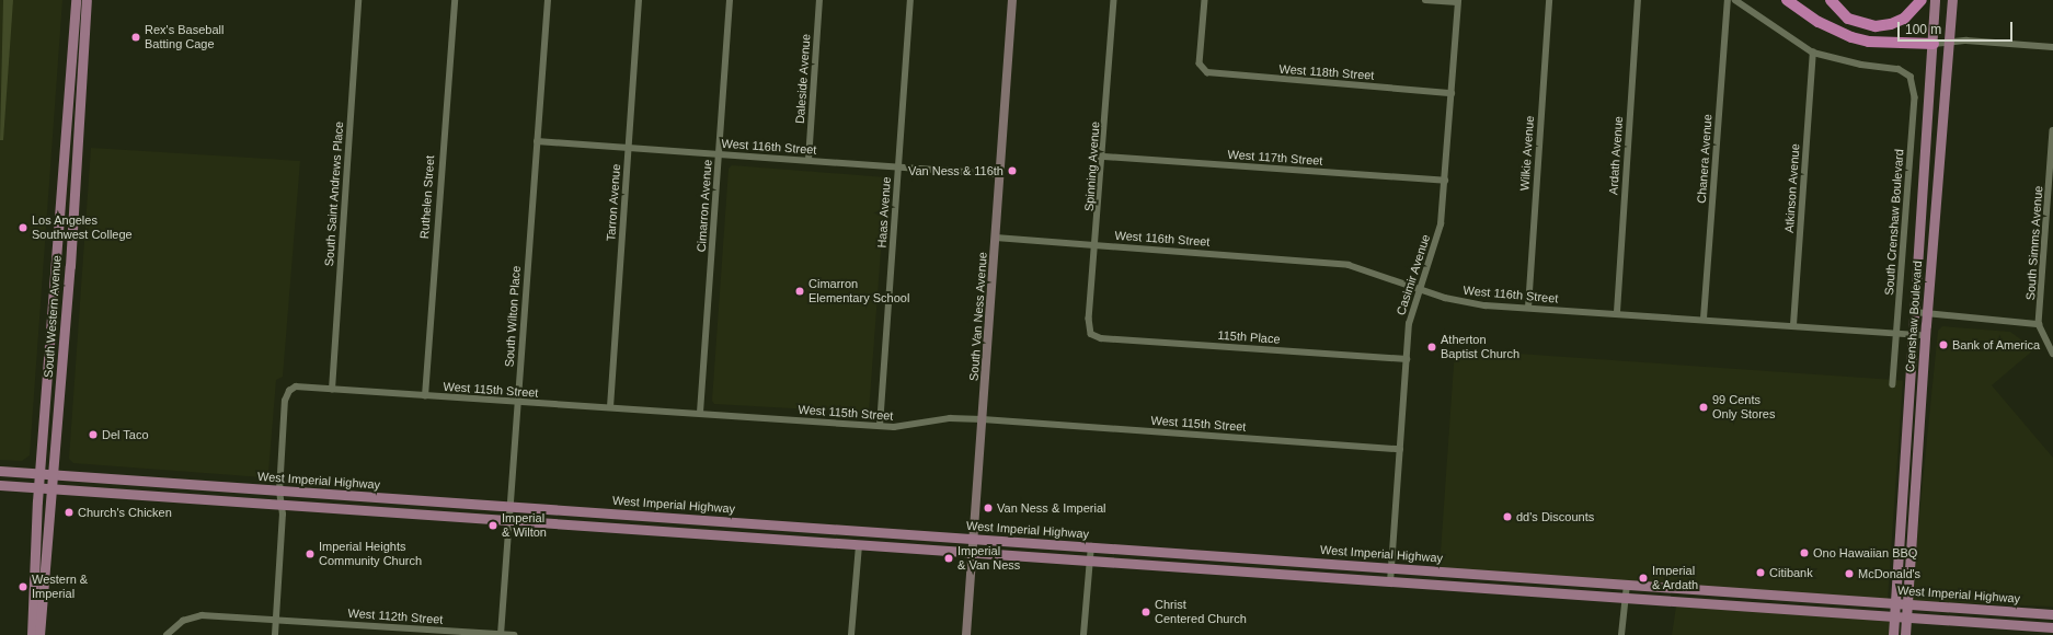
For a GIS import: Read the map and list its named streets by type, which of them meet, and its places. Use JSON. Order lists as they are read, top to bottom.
{
  "streets": {
    "main road": [
      "South Western Avenue",
      "South Van Ness Avenue",
      "Crenshaw Boulevard",
      "West Imperial Highway"
    ],
    "street": [
      "West 118th Street",
      "Daleside Avenue",
      "West 116th Street",
      "Wilkie Avenue",
      "Ardath Avenue",
      "West 117th Street",
      "Chanera Avenue",
      "Spinning Avenue",
      "Atkinson Avenue",
      "South Saint Andrews Place",
      "Ruthelen Street",
      "Tarron Avenue",
      "Cimarron Avenue",
      "Haas Avenue",
      "South Crenshaw Boulevard",
      "South Simms Avenue",
      "Casimir Avenue",
      "South Wilton Place",
      "115th Place",
      "West 115th Street",
      "West 112th Street"
    ]
  },
  "crossings": [
    ["West 118th Street", "Casimir Avenue"],
    ["Daleside Avenue", "West 116th Street"],
    ["West 116th Street", "Wilkie Avenue"],
    ["West 116th Street", "Ardath Avenue"],
    ["West 116th Street", "Chanera Avenue"],
    ["West 116th Street", "Spinning Avenue"],
    ["West 116th Street", "Atkinson Avenue"],
    ["West 116th Street", "Tarron Avenue"],
    ["West 116th Street", "Cimarron Avenue"],
    ["West 116th Street", "Haas Avenue"],
    ["West 116th Street", "South Crenshaw Boulevard"],
    ["West 116th Street", "Casimir Avenue"],
    ["West 116th Street", "South Wilton Place"],
    ["West 116th Street", "South Van Ness Avenue"],
    ["West 116th Street", "Crenshaw Boulevard"],
    ["West 117th Street", "Spinning Avenue"],
    ["West 117th Street", "Casimir Avenue"],
    ["Spinning Avenue", "115th Place"],
    ["Atkinson Avenue", "South Crenshaw Boulevard"],
    ["South Saint Andrews Place", "West 115th Street"],
    ["Ruthelen Street", "West 115th Street"],
    ["Tarron Avenue", "West 115th Street"],
    ["Cimarron Avenue", "West 115th Street"],
    ["Haas Avenue", "West 115th Street"],
    ["Casimir Avenue", "115th Place"],
    ["Casimir Avenue", "West 115th Street"],
    ["Casimir Avenue", "West Imperial Highway"],
    ["South Western Avenue", "West Imperial Highway"],
    ["South Wilton Place", "West 115th Street"],
    ["South Wilton Place", "West Imperial Highway"],
    ["South Wilton Place", "West 112th Street"],
    ["South Van Ness Avenue", "West 115th Street"],
    ["South Van Ness Avenue", "West Imperial Highway"],
    ["Crenshaw Boulevard", "West Imperial Highway"],
    ["West 115th Street", "West Imperial Highway"]
  ],
  "places": [
    "Rex's Baseball Batting Cage",
    "Van Ness & 116th",
    "Los Angeles Southwest College",
    "Cimarron Elementary School",
    "Bank of America",
    "Atherton Baptist Church",
    "99 Cents Only Stores",
    "Del Taco",
    "Van Ness & Imperial",
    "Church's Chicken",
    "dd's Discounts",
    "Imperial & Wilton",
    "Ono Hawaiian BBQ",
    "Imperial Heights Community Church",
    "Imperial & Van Ness",
    "Citibank",
    "McDonald's",
    "Imperial & Ardath",
    "Western & Imperial",
    "Christ Centered Church"
  ],
  "scale_bar": "100 m"
}
